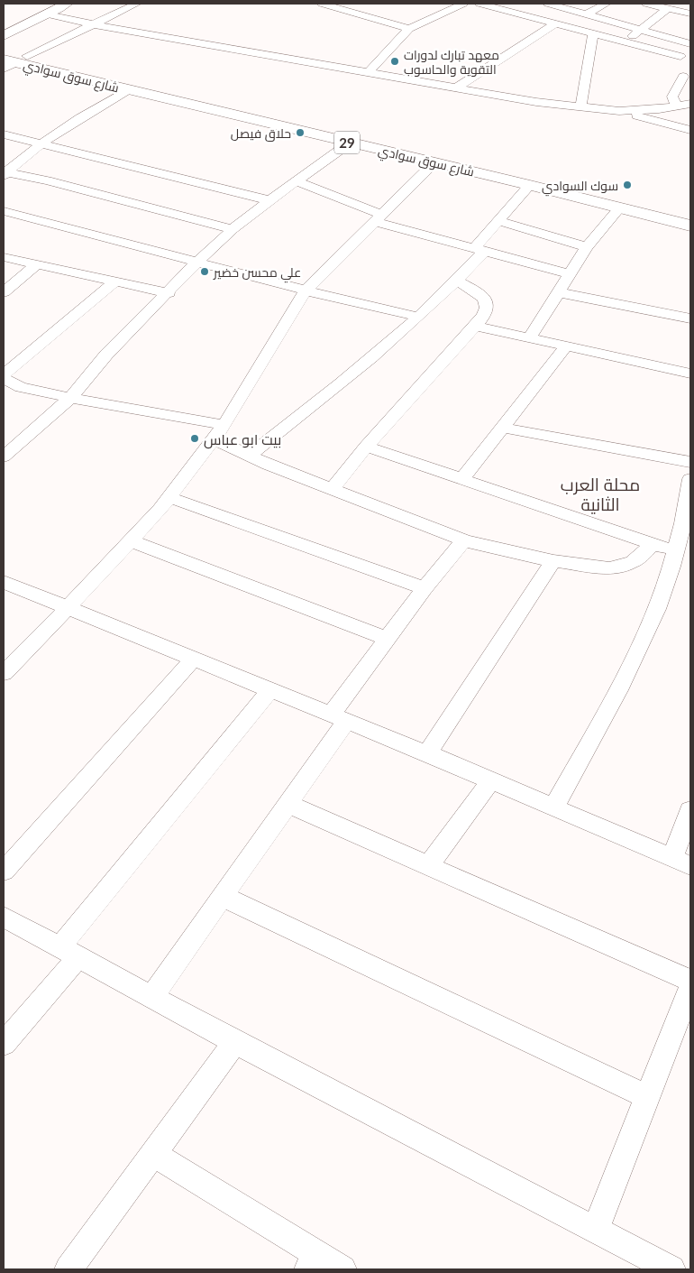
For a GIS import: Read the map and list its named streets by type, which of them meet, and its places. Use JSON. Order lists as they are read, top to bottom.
{
  "streets": {
    "main road": ["شارع سوق سوادي", "29"]
  },
  "districts": ["محلة العرب الثانية"],
  "places": [
    "معهد تبارك لدورات التقوية والحاسوب",
    "حلاق فيصل",
    "سوك السوادي",
    "علي محسن خضير",
    "بيت ابو عباس"
  ]
}
